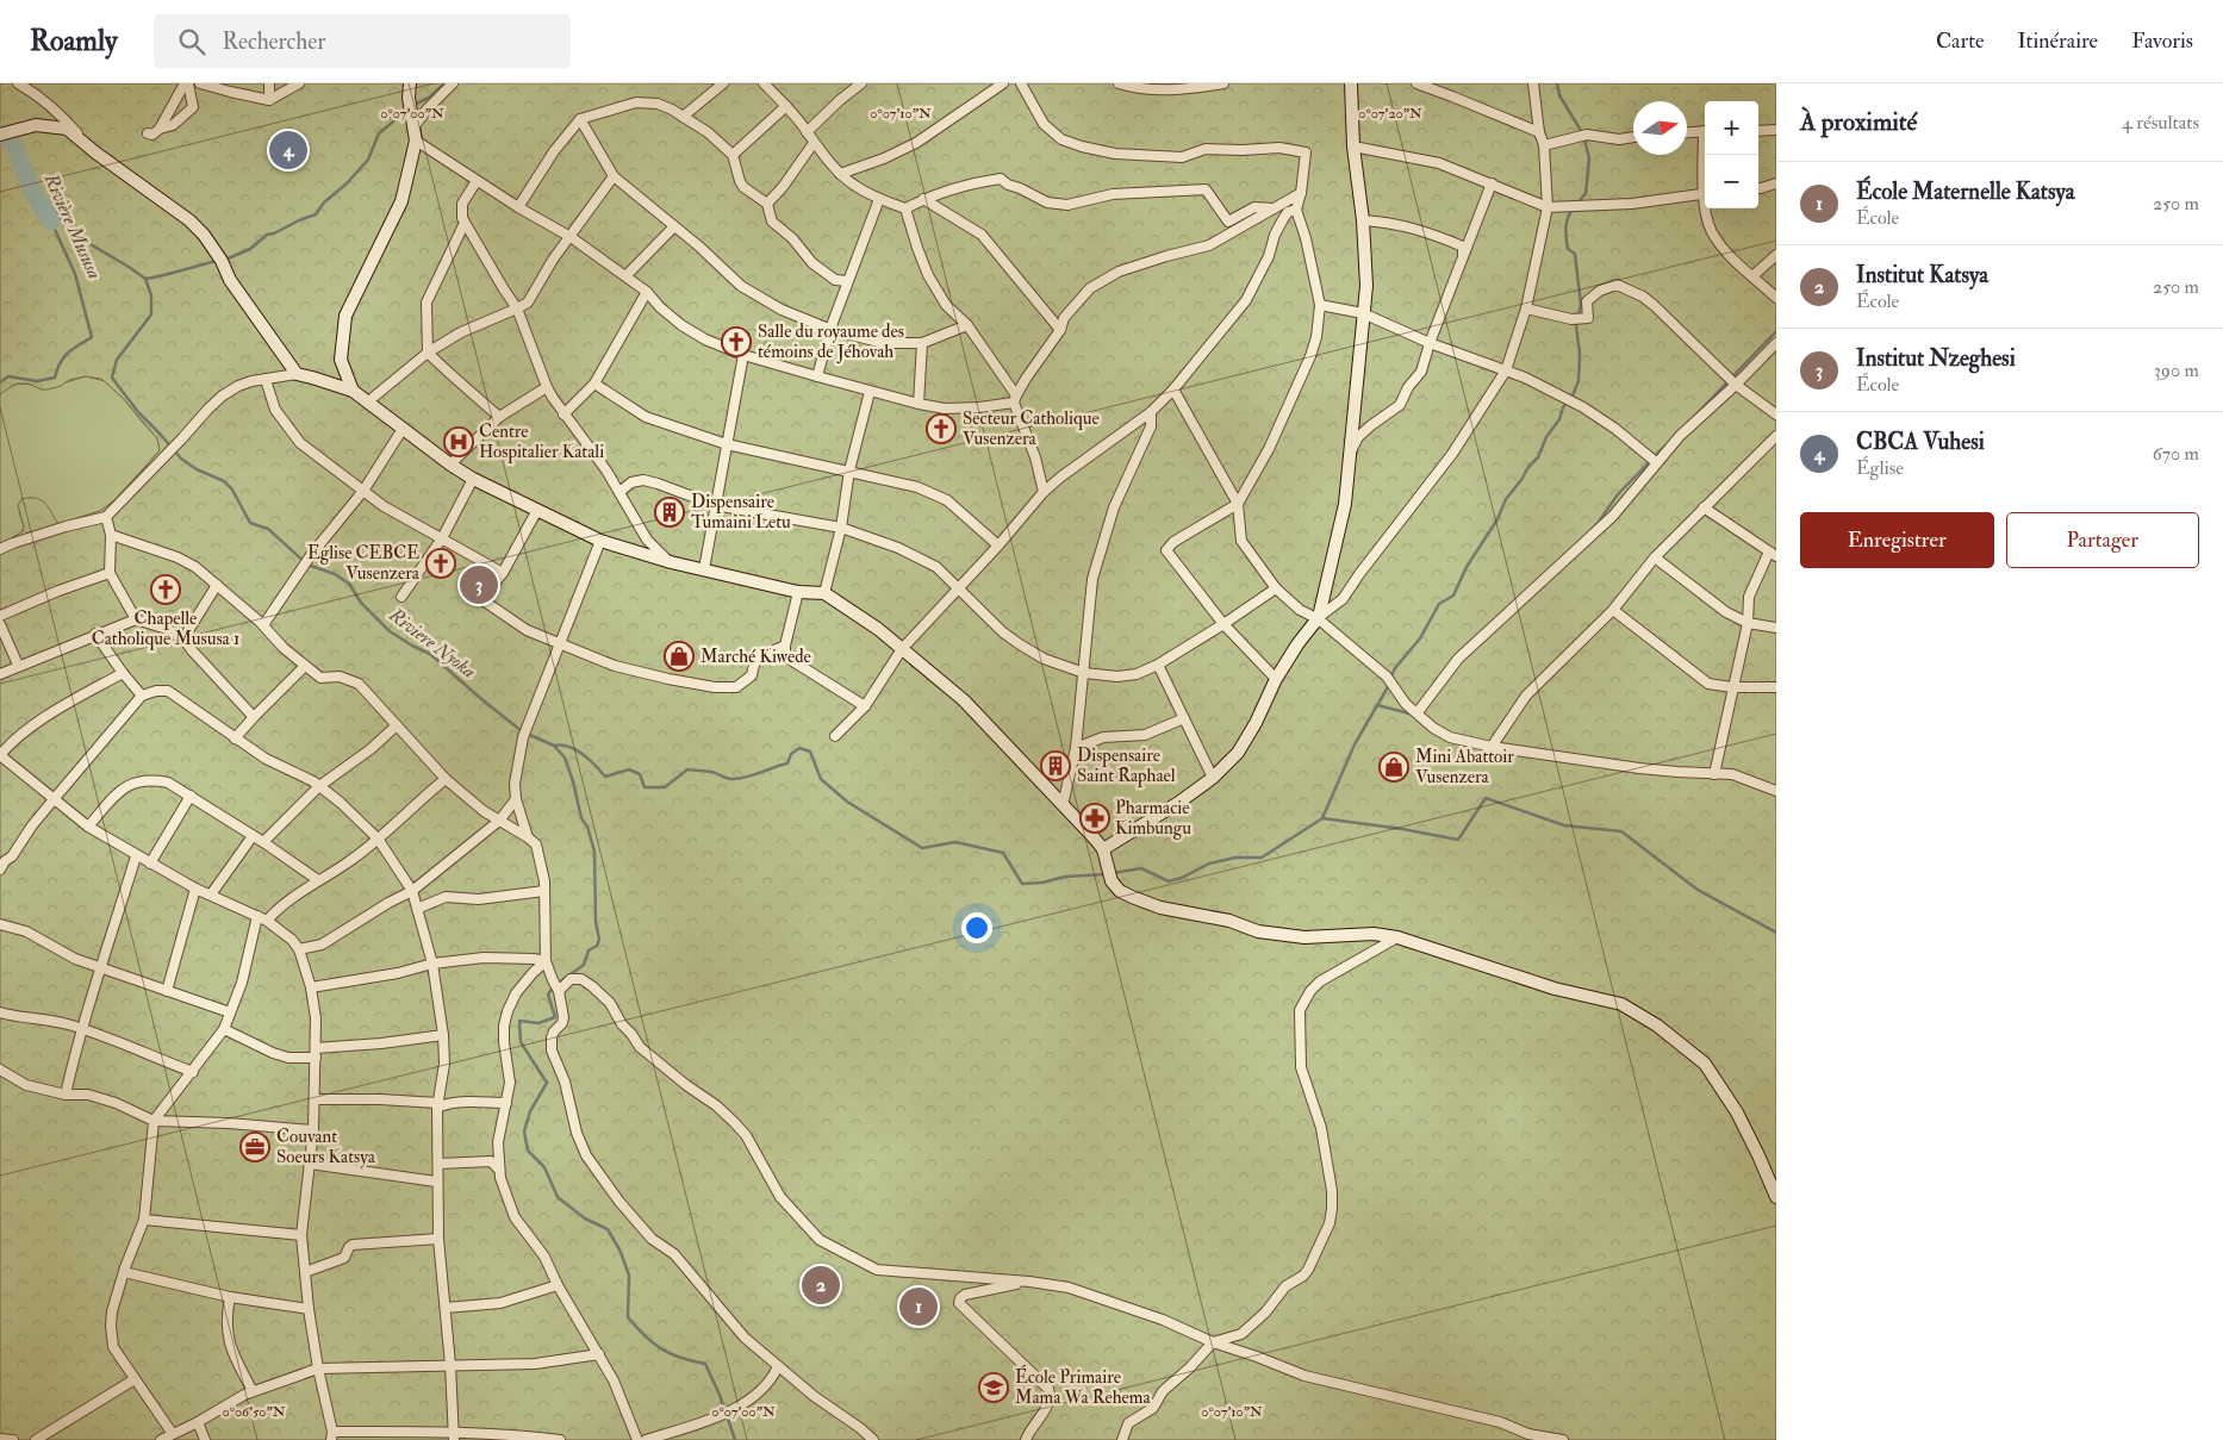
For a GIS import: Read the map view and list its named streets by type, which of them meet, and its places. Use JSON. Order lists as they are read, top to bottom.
{
  "water": ["Rivière Mususa", "Riviere Nyoka"],
  "places": {
    "church": [
      "Salle du royaume des témoins de Jéhovah",
      "Secteur Catholique Vusenzera",
      "Eglise CEBCE Vusenzera",
      "Chapelle Catholique Mususa 1"
    ],
    "hospital": ["Centre Hospitalier Katali"],
    "building": ["Dispensaire Tumaini Letu", "Dispensaire Saint Raphael"],
    "shop": ["Marché Kiwede", "Mini Abattoir Vusenzera"],
    "pharmacy": ["Pharmacie Kimbungu"],
    "office": ["Couvant Soeurs Katsya"],
    "school or university": ["École Primaire Mama Wa Rehema"]
  },
  "north": "right",
  "page": {
    "header": "Roamly",
    "search": "Rechercher",
    "nav": ["Carte", "Itinéraire", "Favoris"],
    "heading": ["À proximité", "4 résultats"],
    "map_buttons": ["+", "−"],
    "pins": [
      "4",
      "3",
      "2",
      "1"
    ],
    "list": [
      {
        "mark": "1",
        "name": "École Maternelle Katsya",
        "note": "École",
        "value": "250 m"
      },
      {
        "mark": "2",
        "name": "Institut Katsya",
        "note": "École",
        "value": "250 m"
      },
      {
        "mark": "3",
        "name": "Institut Nzeghesi",
        "note": "École",
        "value": "390 m"
      },
      {
        "mark": "4",
        "name": "CBCA Vuhesi",
        "note": "Église",
        "value": "670 m"
      }
    ],
    "buttons": ["Enregistrer", "Partager"]
  },
  "coordinates": [
    "0°07'00\"N",
    "0°07'10\"N",
    "0°07'20\"N",
    "0°06'50\"N"
  ]
}
